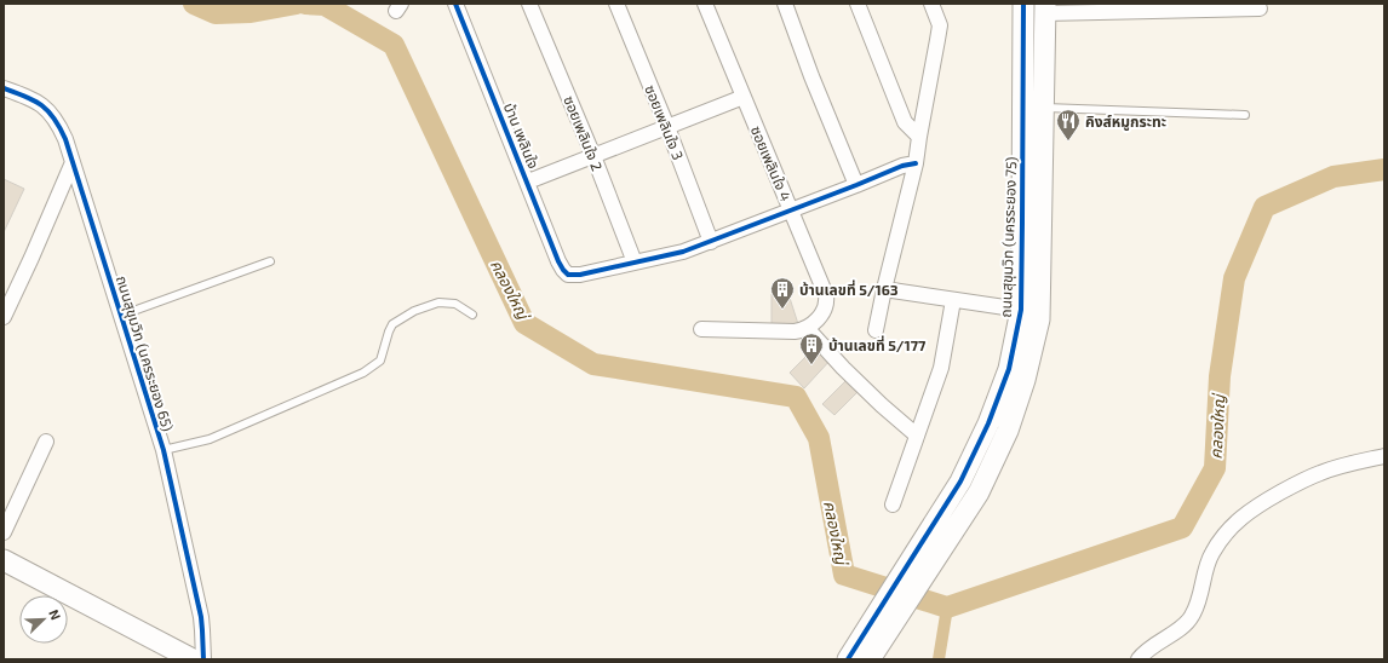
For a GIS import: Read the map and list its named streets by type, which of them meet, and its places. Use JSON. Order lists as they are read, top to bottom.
{
  "streets": {
    "street": [
      "ซอยเพลินใจ 3",
      "ซอยเพลินใจ 2",
      "บ้าน เพลินใจ",
      "ซอยเพลินใจ 4",
      "ถนนสุขุมวิท (นครระยอง 75)",
      "ถนนสุขุมวิท (นครระยอง 65)"
    ]
  },
  "crossings": [
    ["ซอยเพลินใจ 2", "บ้าน เพลินใจ"]
  ],
  "water": ["คลองใหญ่"],
  "places": {
    "restaurant": ["คิงส์หมูกระทะ"],
    "building": ["บ้านเลขที่ 5/163", "บ้านเลขที่ 5/177"]
  },
  "north": "top right"
}
